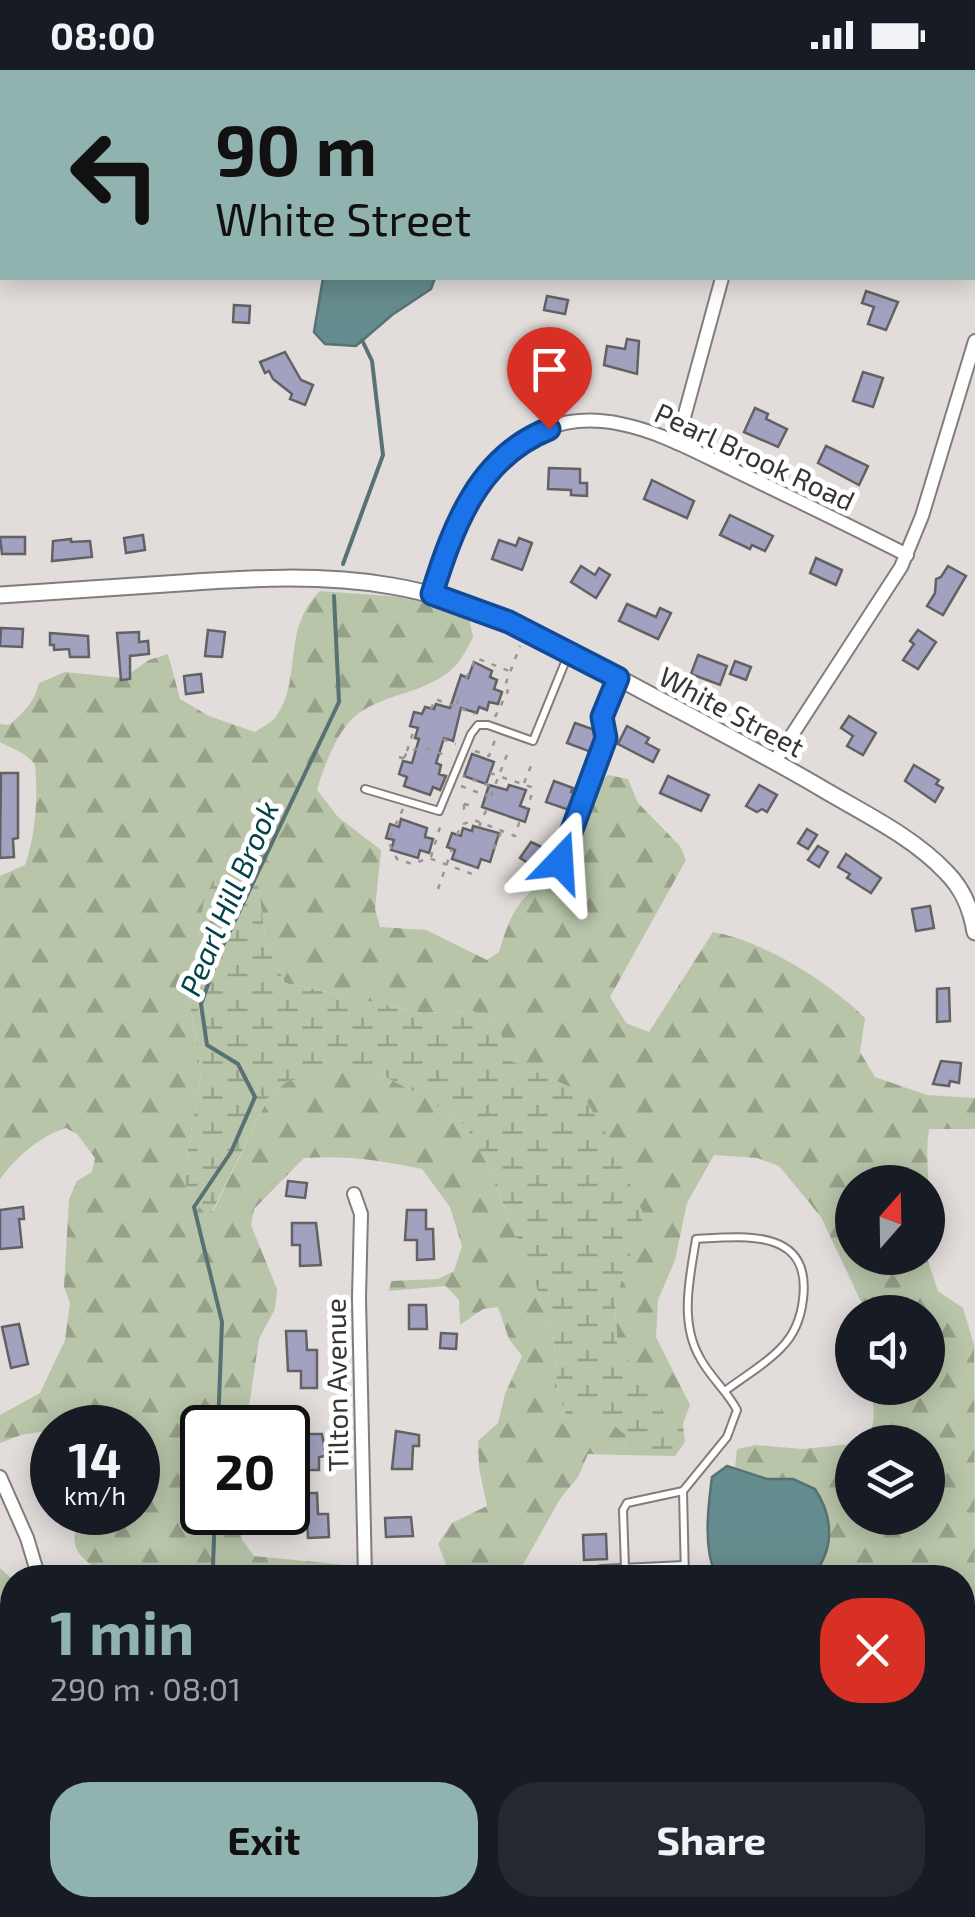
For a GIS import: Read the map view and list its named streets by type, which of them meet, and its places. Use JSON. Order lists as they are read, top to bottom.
{
  "streets": {
    "street": ["Pearl Brook Road", "White Street", "Tilton Avenue"]
  },
  "crossings": [
    ["Pearl Brook Road", "White Street"]
  ],
  "water": ["Pearl Hill Brook"],
  "north": "top",
  "page": {
    "status": "08:00",
    "turn": ["90 m", "White Street"],
    "speed": "14 km/h",
    "limit": "20",
    "heading": ["1 min", "290 m · 08:01"],
    "buttons": ["Exit", "Share"]
  }
}
